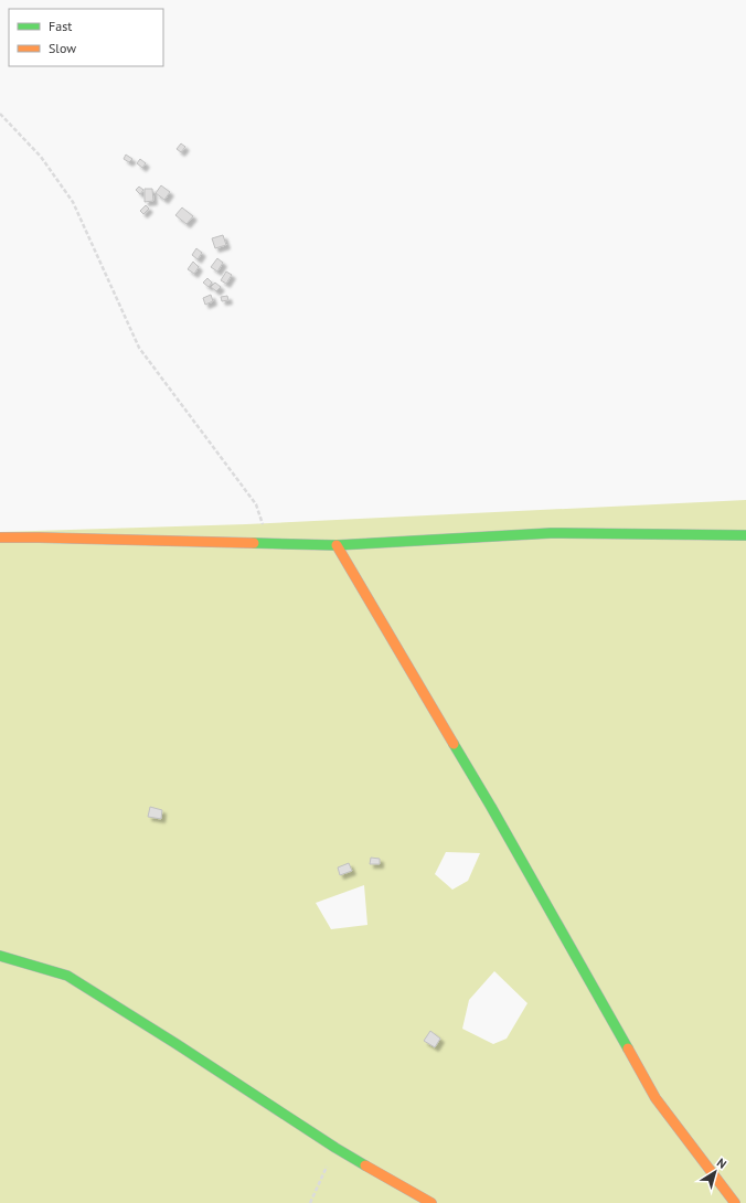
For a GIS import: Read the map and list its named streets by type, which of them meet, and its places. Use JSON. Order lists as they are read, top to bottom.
{
  "legend": ["Fast", "Slow"],
  "north": "top right"
}
